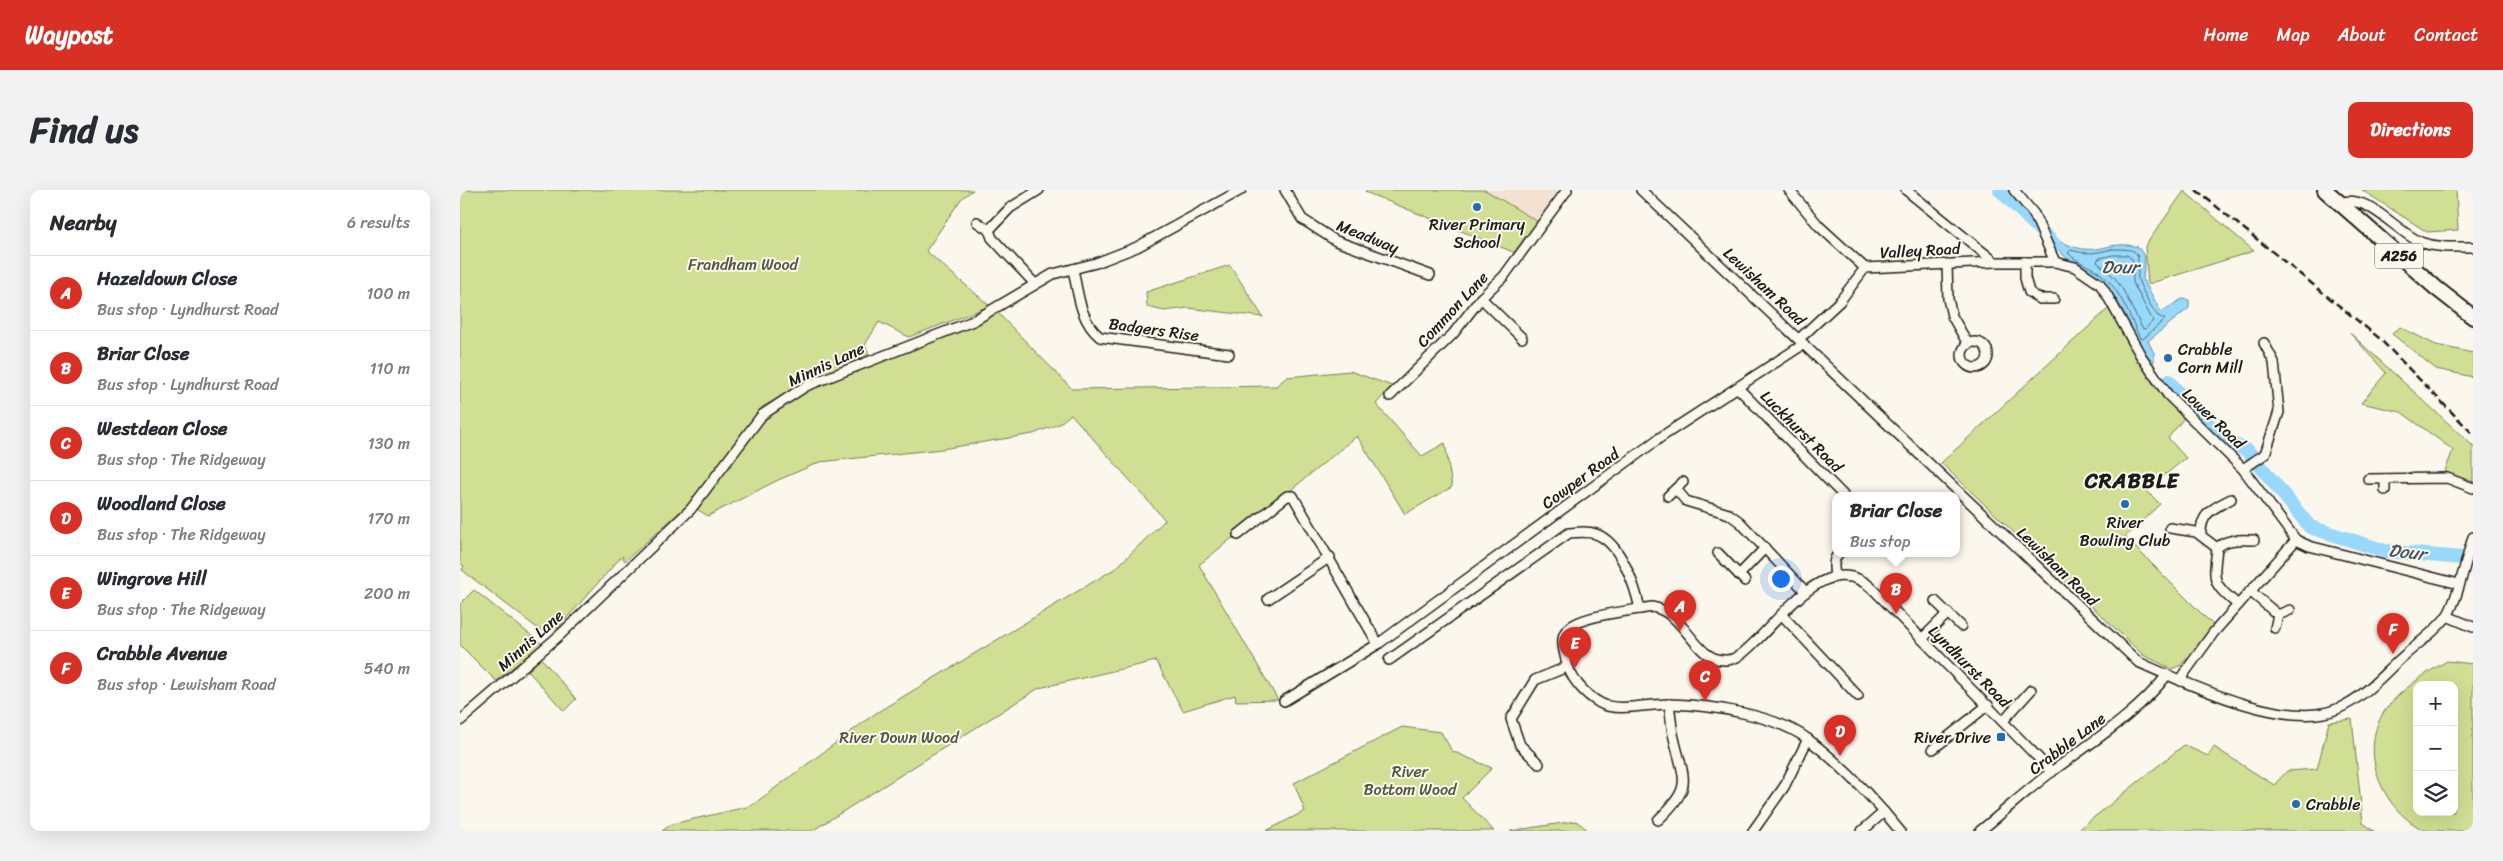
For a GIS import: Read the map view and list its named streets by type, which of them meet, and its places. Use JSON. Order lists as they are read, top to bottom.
{
  "streets": {
    "main road": ["A256"],
    "street": [
      "Meadway",
      "Valley Road",
      "Lewisham Road",
      "Common Lane",
      "Badgers Rise",
      "Minnis Lane",
      "Lower Road",
      "Luckhurst Road",
      "Cowper Road",
      "Lyndhurst Road",
      "Crabble Lane"
    ]
  },
  "crossings": [
    ["Valley Road", "Lower Road"],
    ["Valley Road", "Cowper Road"],
    ["Lewisham Road", "Cowper Road"],
    ["Lewisham Road", "Crabble Lane"],
    ["Badgers Rise", "Minnis Lane"],
    ["Luckhurst Road", "Cowper Road"],
    ["Lyndhurst Road", "Crabble Lane"]
  ],
  "districts": ["CRABBLE"],
  "water": ["Dour"],
  "parks": ["Frandham Wood", "River Down Wood", "River Bottom Wood"],
  "places": {
    "other": [
      "River Primary School",
      "Crabble Corn Mill",
      "River Bowling Club",
      "Crabble"
    ],
    "transit": ["River Drive"]
  },
  "page": {
    "header": "Waypost",
    "nav": [
      "Home",
      "Map",
      "About",
      "Contact"
    ],
    "title": "Find us",
    "buttons": "Directions",
    "heading": ["Nearby", "6 results"],
    "list": [
      {
        "mark": "A",
        "name": "Hazeldown Close",
        "note": "Bus stop · Lyndhurst Road",
        "value": "100 m"
      },
      {
        "mark": "B",
        "name": "Briar Close",
        "note": "Bus stop · Lyndhurst Road",
        "value": "110 m"
      },
      {
        "mark": "C",
        "name": "Westdean Close",
        "note": "Bus stop · The Ridgeway",
        "value": "130 m"
      },
      {
        "mark": "D",
        "name": "Woodland Close",
        "note": "Bus stop · The Ridgeway",
        "value": "170 m"
      },
      {
        "mark": "E",
        "name": "Wingrove Hill",
        "note": "Bus stop · The Ridgeway",
        "value": "200 m"
      },
      {
        "mark": "F",
        "name": "Crabble Avenue",
        "note": "Bus stop · Lewisham Road",
        "value": "540 m"
      }
    ],
    "popup": ["Briar Close", "Bus stop"],
    "pins": [
      "B",
      "A",
      "F",
      "E",
      "C",
      "D"
    ],
    "map_buttons": ["+", "−"]
  }
}
